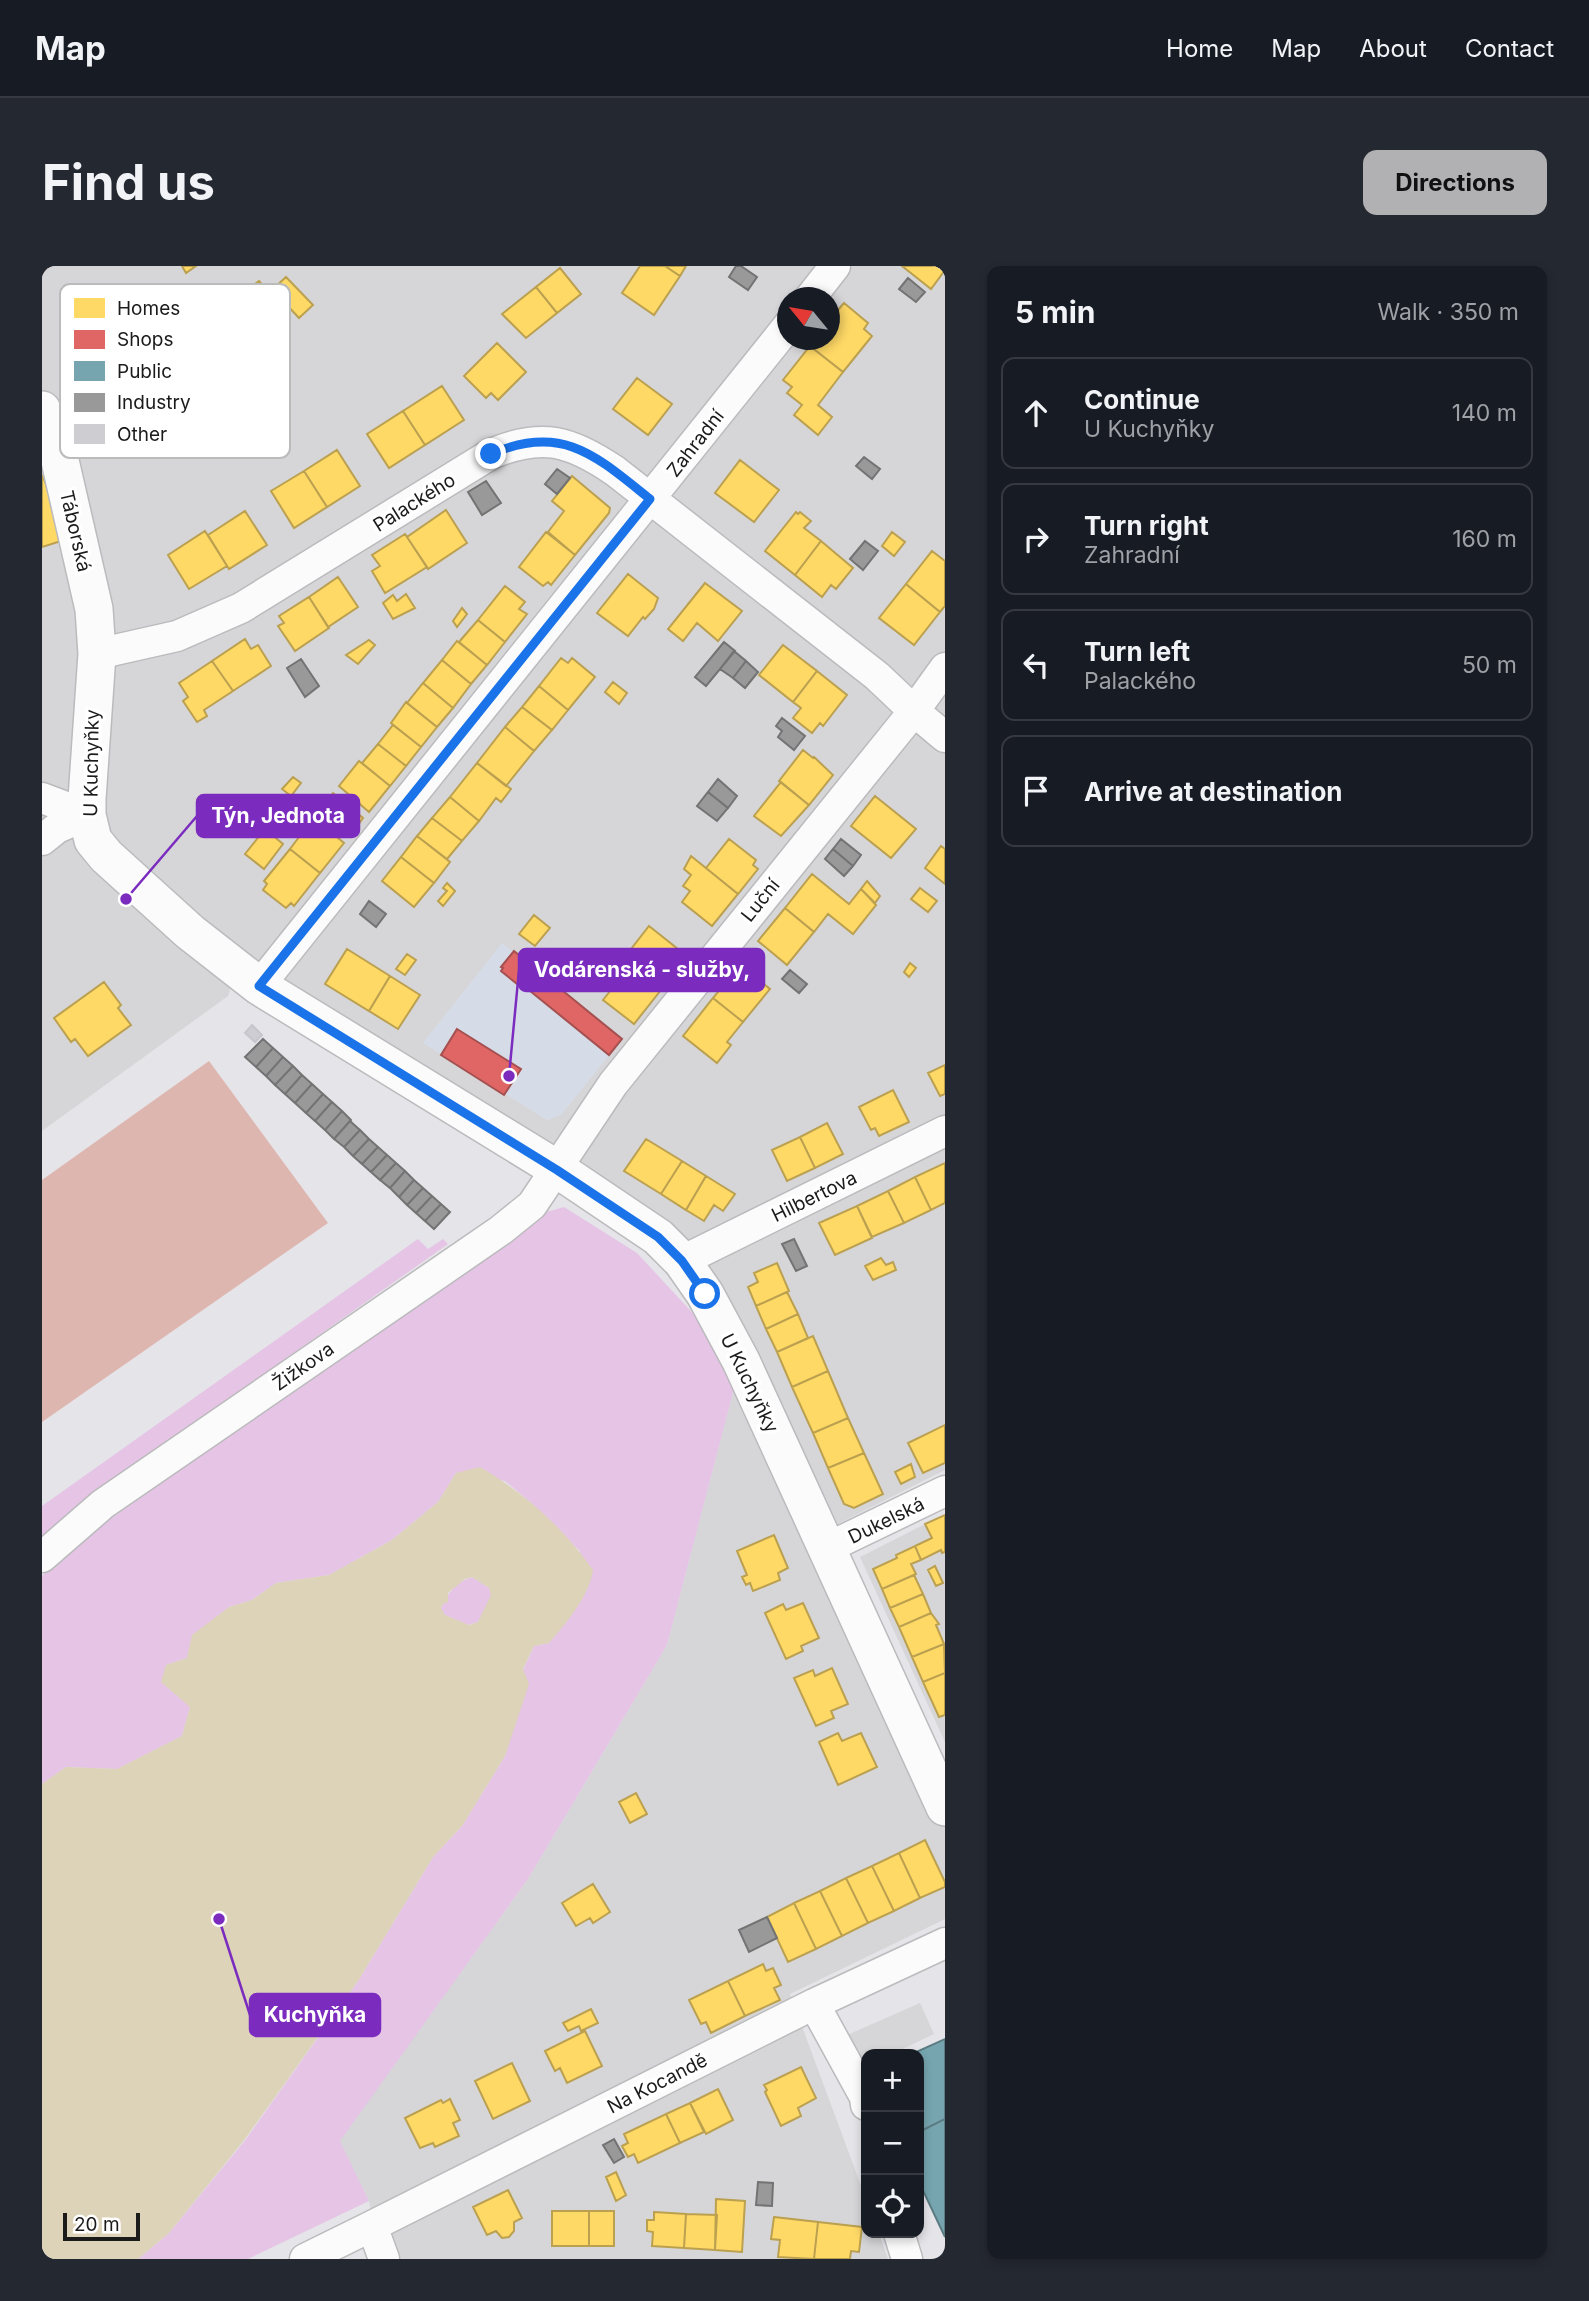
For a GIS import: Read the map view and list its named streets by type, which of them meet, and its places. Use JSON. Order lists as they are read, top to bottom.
{
  "streets": {
    "street": [
      "Zahradní",
      "Palackého",
      "Táborská",
      "U Kuchyňky",
      "Luční",
      "Hilbertova",
      "Žižkova",
      "Dukelská",
      "Na Kocandě"
    ]
  },
  "crossings": [
    ["Zahradní", "Palackého"],
    ["Zahradní", "U Kuchyňky"],
    ["Palackého", "Táborská"],
    ["Palackého", "U Kuchyňky"],
    ["Palackého", "Luční"],
    ["Táborská", "U Kuchyňky"],
    ["U Kuchyňky", "Luční"],
    ["U Kuchyňky", "Hilbertova"],
    ["U Kuchyňky", "Žižkova"],
    ["U Kuchyňky", "Dukelská"],
    ["Luční", "Žižkova"]
  ],
  "places": ["Týn, Jednota", "Vodárenská - služby,", "Kuchyňka"],
  "legend": [
    "Homes",
    "Shops",
    "Public",
    "Industry",
    "Other"
  ],
  "scale_bar": "20 m",
  "north": "top left",
  "page": {
    "header": "Map",
    "nav": [
      "Home",
      "Map",
      "About",
      "Contact"
    ],
    "buttons": "Directions",
    "title": "Find us",
    "heading": ["5 min", "Walk · 350 m"],
    "list": [
      ["Continue", "U Kuchyňky", "140 m"],
      ["Turn right", "Zahradní", "160 m"],
      ["Turn left", "Palackého", "50 m"],
      "Arrive at destination"
    ],
    "map_buttons": ["+", "−"],
    "scale": "20 m"
  }
}
